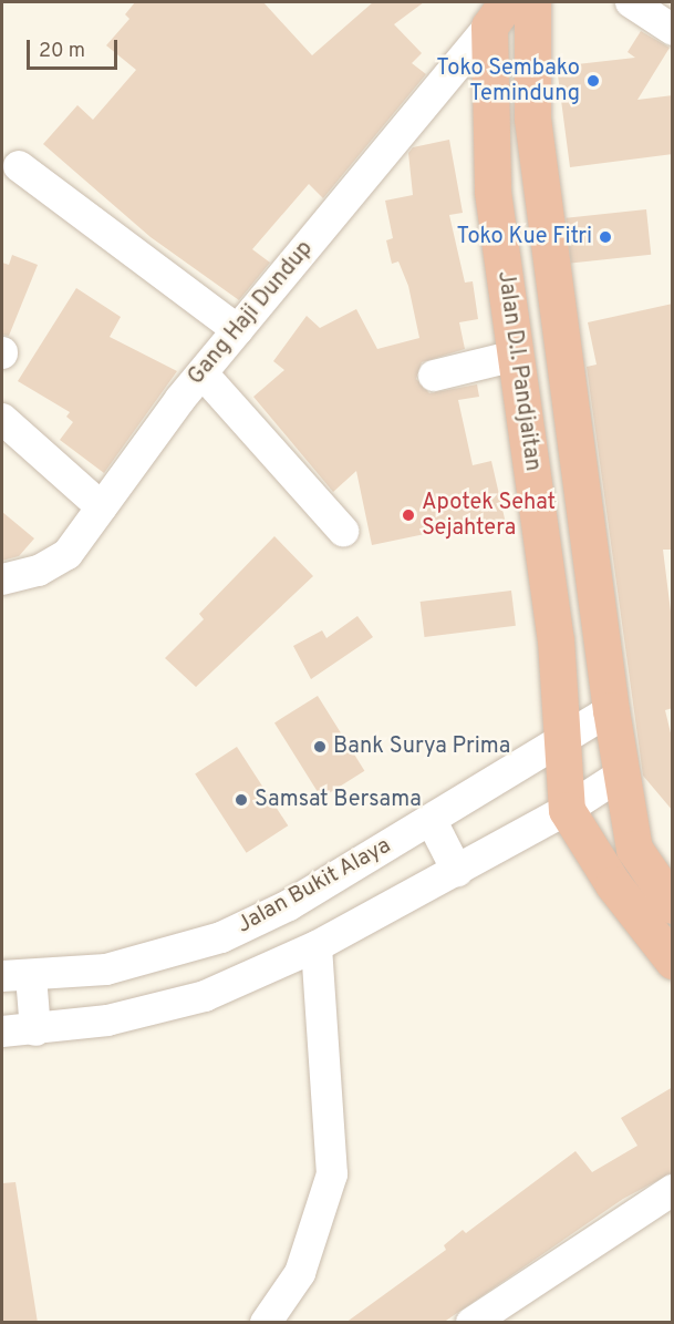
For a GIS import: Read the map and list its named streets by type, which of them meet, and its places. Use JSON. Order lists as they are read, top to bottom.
{
  "streets": {
    "highway": ["Jalan D.I. Pandjaitan"],
    "street": ["Gang Haji Dundup", "Jalan Bukit Alaya"]
  },
  "crossings": [
    ["Gang Haji Dundup", "Jalan D.I. Pandjaitan"],
    ["Jalan D.I. Pandjaitan", "Jalan Bukit Alaya"]
  ],
  "places": [
    "Toko Sembako Temindung",
    "Toko Kue Fitri",
    "Apotek Sehat Sejahtera",
    "Bank Surya Prima",
    "Samsat Bersama"
  ],
  "scale_bar": "20 m"
}
